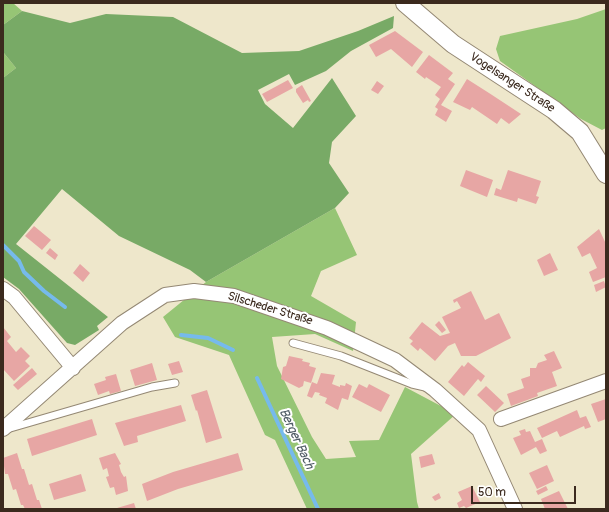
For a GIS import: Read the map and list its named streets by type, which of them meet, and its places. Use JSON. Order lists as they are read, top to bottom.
{
  "streets": {
    "street": ["Vogelsanger Straße", "Silscheder Straße"]
  },
  "water": ["Berger Bach"],
  "scale_bar": "50 m"
}
